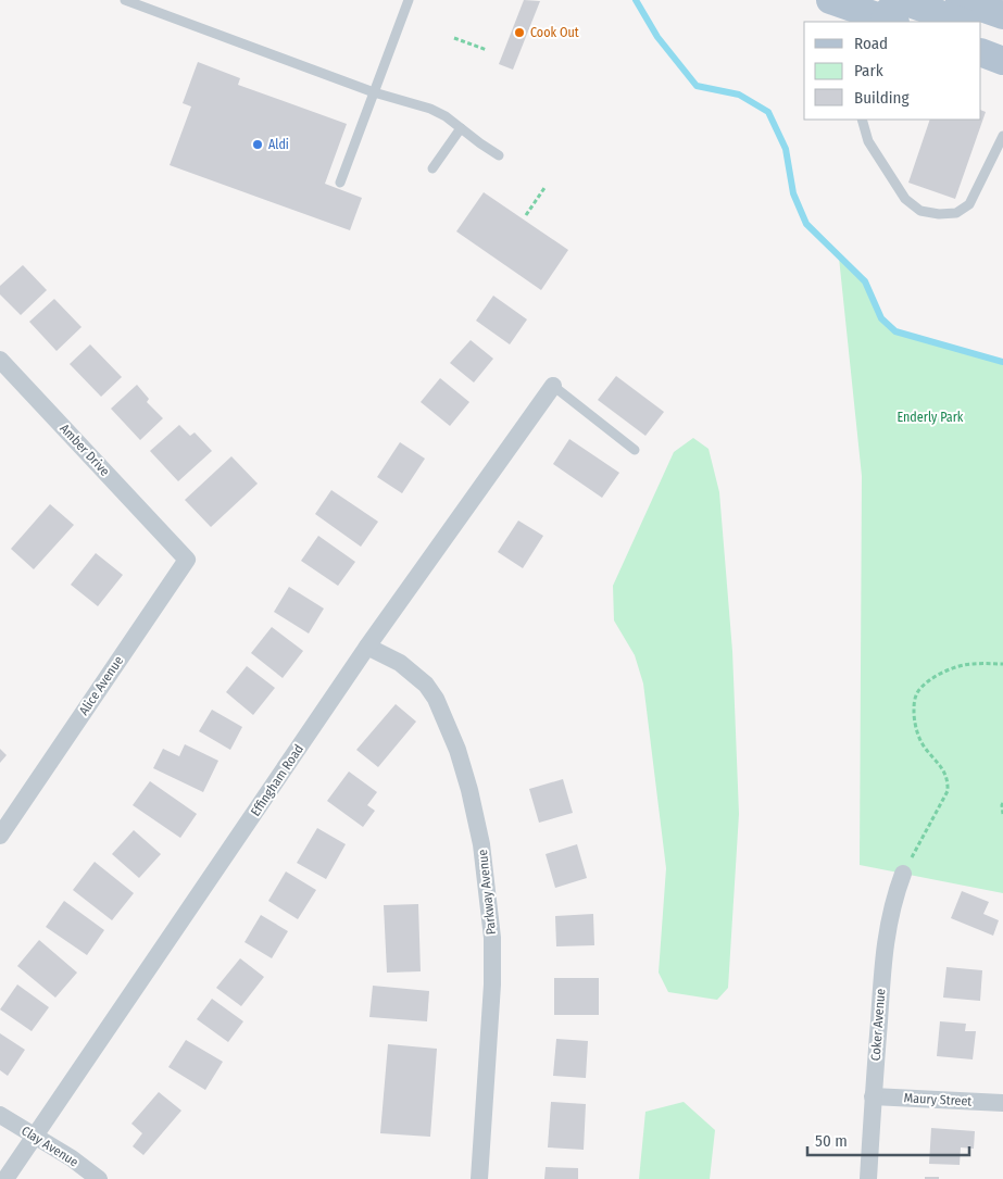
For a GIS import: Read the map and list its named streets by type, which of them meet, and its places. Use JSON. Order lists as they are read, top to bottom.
{
  "streets": {
    "street": [
      "Amber Drive",
      "Alice Avenue",
      "Effingham Road",
      "Parkway Avenue",
      "Coker Avenue",
      "Maury Street",
      "Clay Avenue"
    ]
  },
  "crossings": [
    ["Amber Drive", "Alice Avenue"],
    ["Effingham Road", "Parkway Avenue"],
    ["Effingham Road", "Clay Avenue"],
    ["Coker Avenue", "Maury Street"]
  ],
  "parks": ["Enderly Park"],
  "places": ["Cook Out", "Aldi"],
  "legend": ["Road", "Park", "Building"],
  "scale_bar": "50 m"
}
